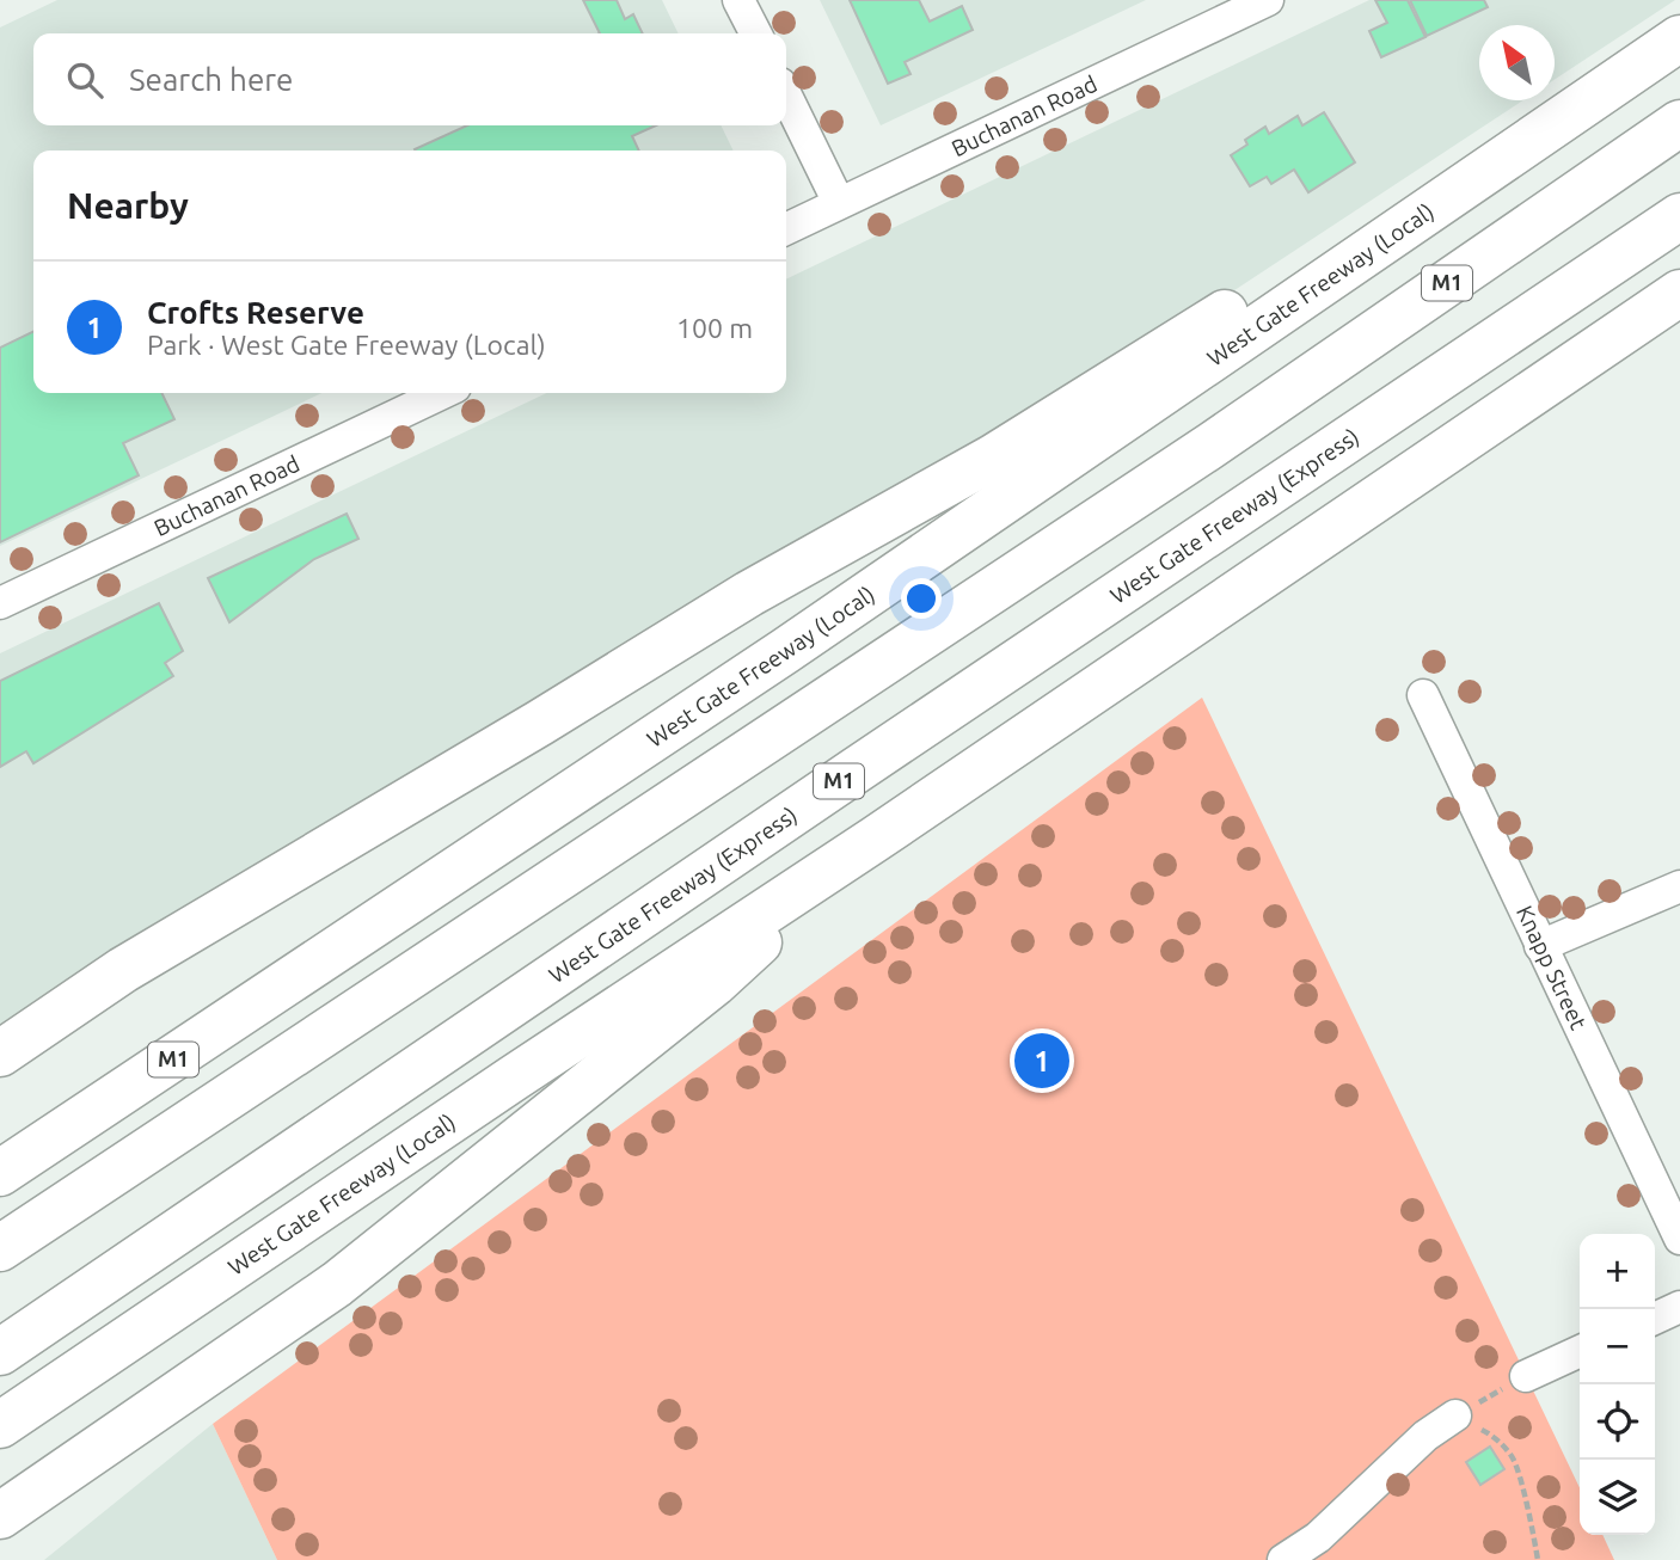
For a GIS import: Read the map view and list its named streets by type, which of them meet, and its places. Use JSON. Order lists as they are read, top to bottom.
{
  "streets": {
    "highway": ["M1", "West Gate Freeway (Local)", "West Gate Freeway (Express)"],
    "street": ["Buchanan Road", "Knapp Street"]
  },
  "north": "top left",
  "page": {
    "search": "Search here",
    "heading": "Nearby",
    "list": [
      {
        "mark": "1",
        "name": "Crofts Reserve",
        "note": "Park · West Gate Freeway (Local)",
        "value": "100 m"
      }
    ],
    "pins": "1",
    "map_buttons": ["+", "−"]
  }
}
